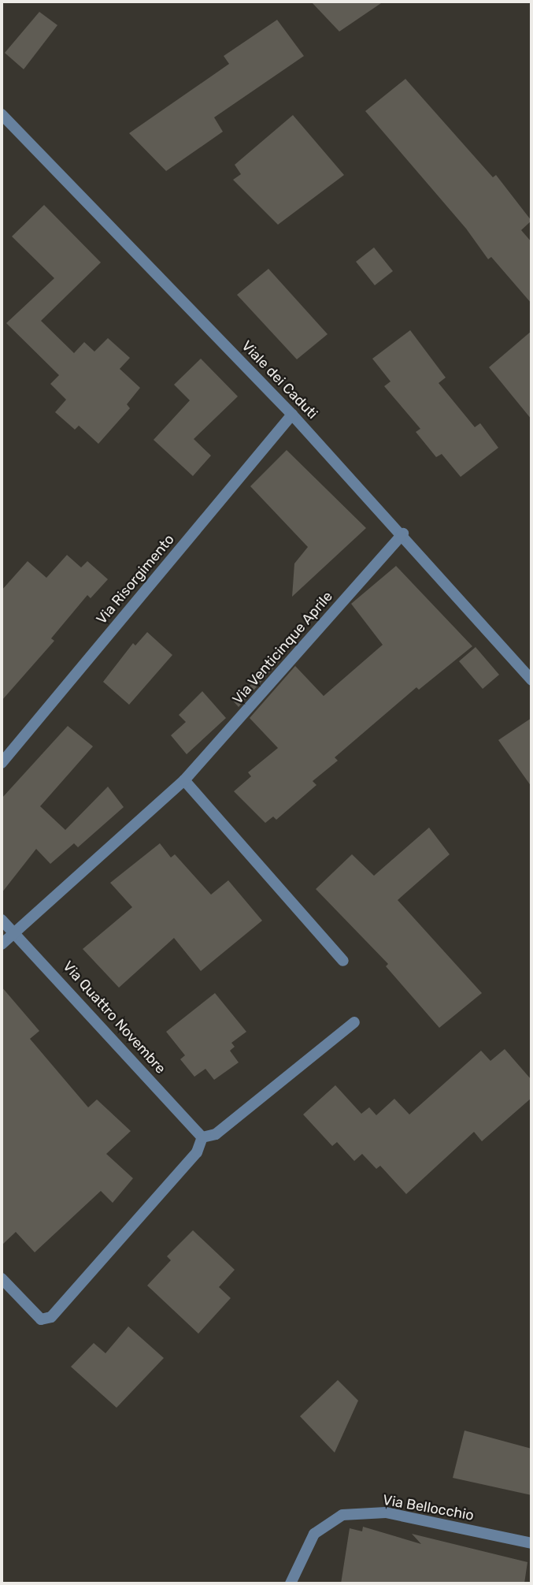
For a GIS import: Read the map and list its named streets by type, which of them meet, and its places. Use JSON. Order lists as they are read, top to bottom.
{
  "streets": {
    "street": [
      "Viale dei Caduti",
      "Via Risorgimento",
      "Via Venticinque Aprile",
      "Via Quattro Novembre",
      "Via Bellocchio"
    ]
  },
  "crossings": [
    ["Viale dei Caduti", "Via Risorgimento"],
    ["Viale dei Caduti", "Via Venticinque Aprile"],
    ["Via Venticinque Aprile", "Via Quattro Novembre"]
  ]
}
